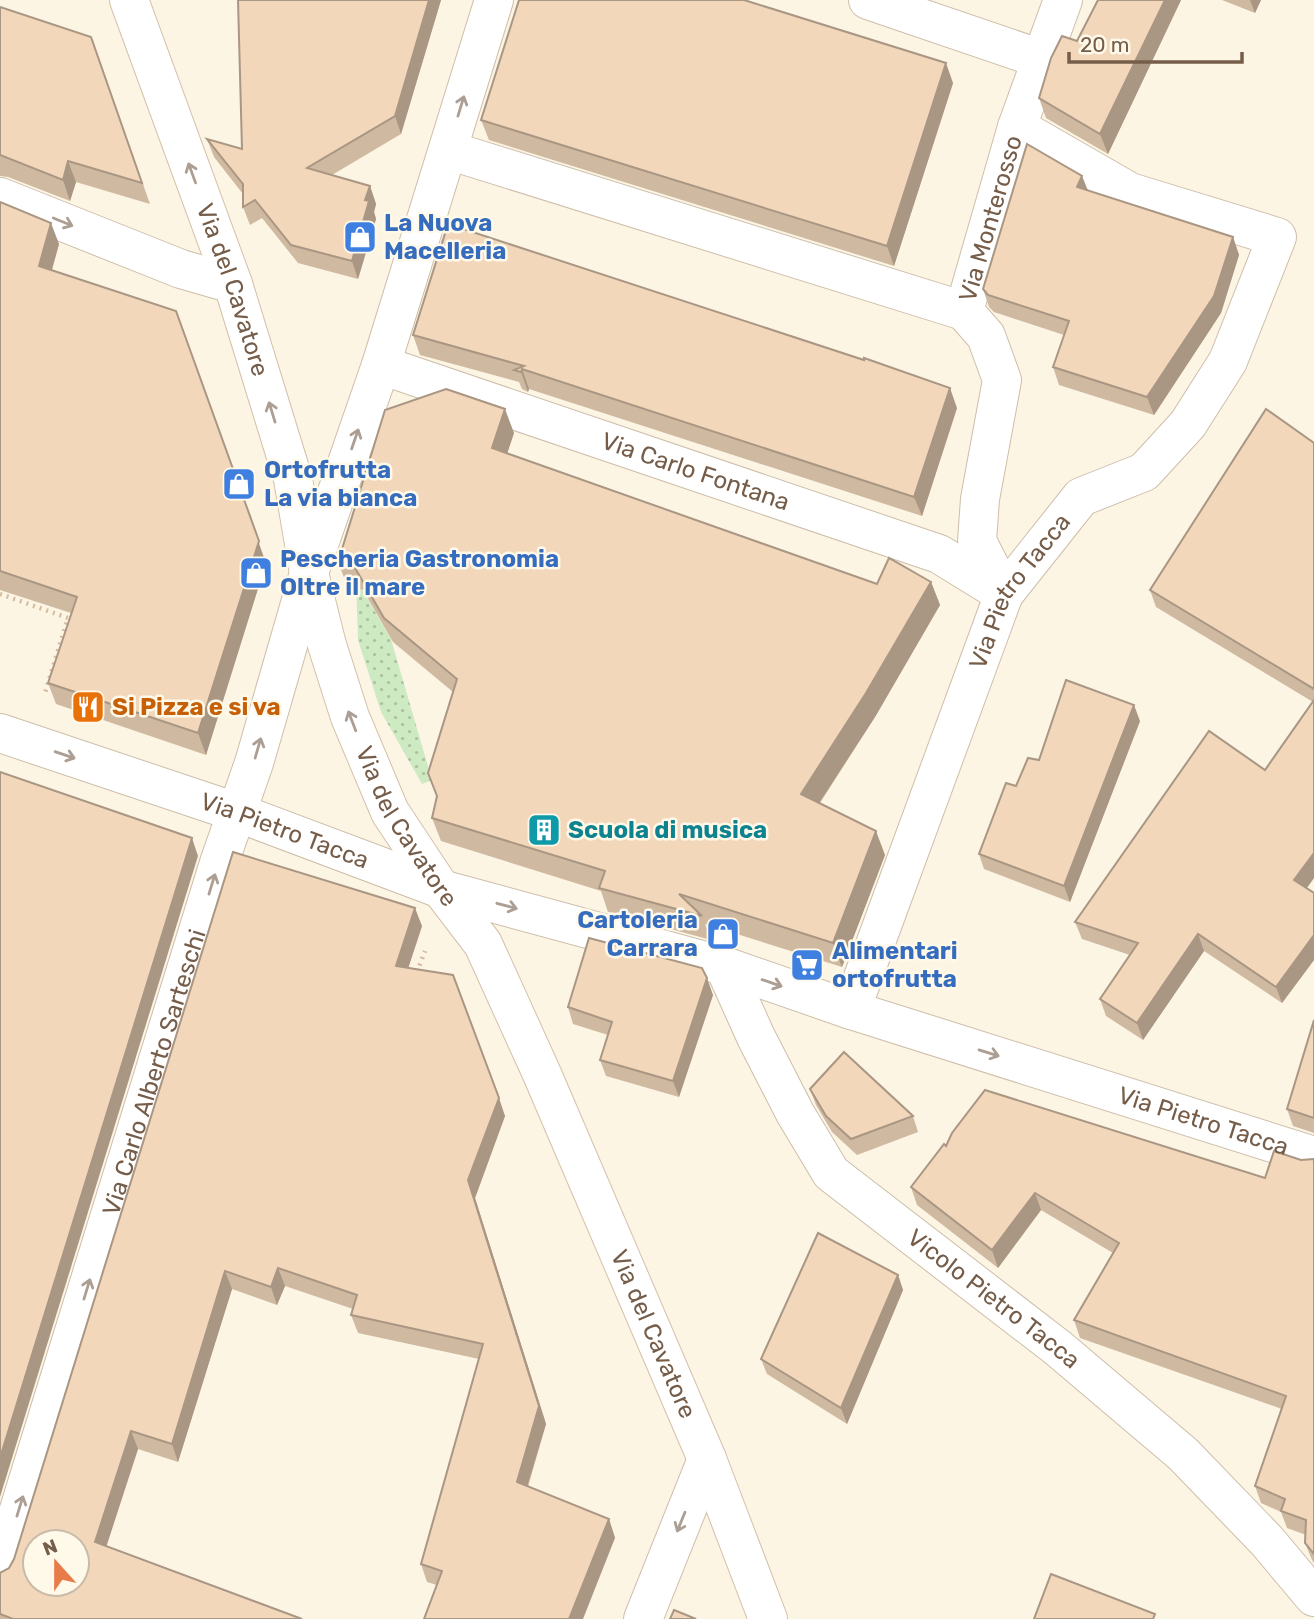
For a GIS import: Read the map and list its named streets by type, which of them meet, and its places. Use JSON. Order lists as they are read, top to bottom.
{
  "streets": {
    "street": [
      "Via Monterosso",
      "Via del Cavatore",
      "Via Carlo Fontana",
      "Via Pietro Tacca",
      "Via Carlo Alberto Sarteschi",
      "Vicolo Pietro Tacca"
    ]
  },
  "crossings": [
    ["Via Monterosso", "Via Carlo Fontana"],
    ["Via Monterosso", "Via Pietro Tacca"],
    ["Via del Cavatore", "Via Pietro Tacca"],
    ["Via del Cavatore", "Via Carlo Alberto Sarteschi"],
    ["Via Carlo Fontana", "Via Pietro Tacca"],
    ["Via Pietro Tacca", "Via Carlo Alberto Sarteschi"],
    ["Via Pietro Tacca", "Vicolo Pietro Tacca"]
  ],
  "one_way": ["Via del Cavatore", "Via Pietro Tacca", "Via Carlo Alberto Sarteschi"],
  "places": {
    "shop": [
      "La Nuova Macelleria",
      "Ortofrutta La via bianca",
      "Pescheria Gastronomia Oltre il mare",
      "Cartoleria Carrara"
    ],
    "restaurant": ["Si Pizza e si va"],
    "building": ["Scuola di musica"],
    "supermarket": ["Alimentari ortofrutta"]
  },
  "scale_bar": "20 m",
  "north": "top"
}
